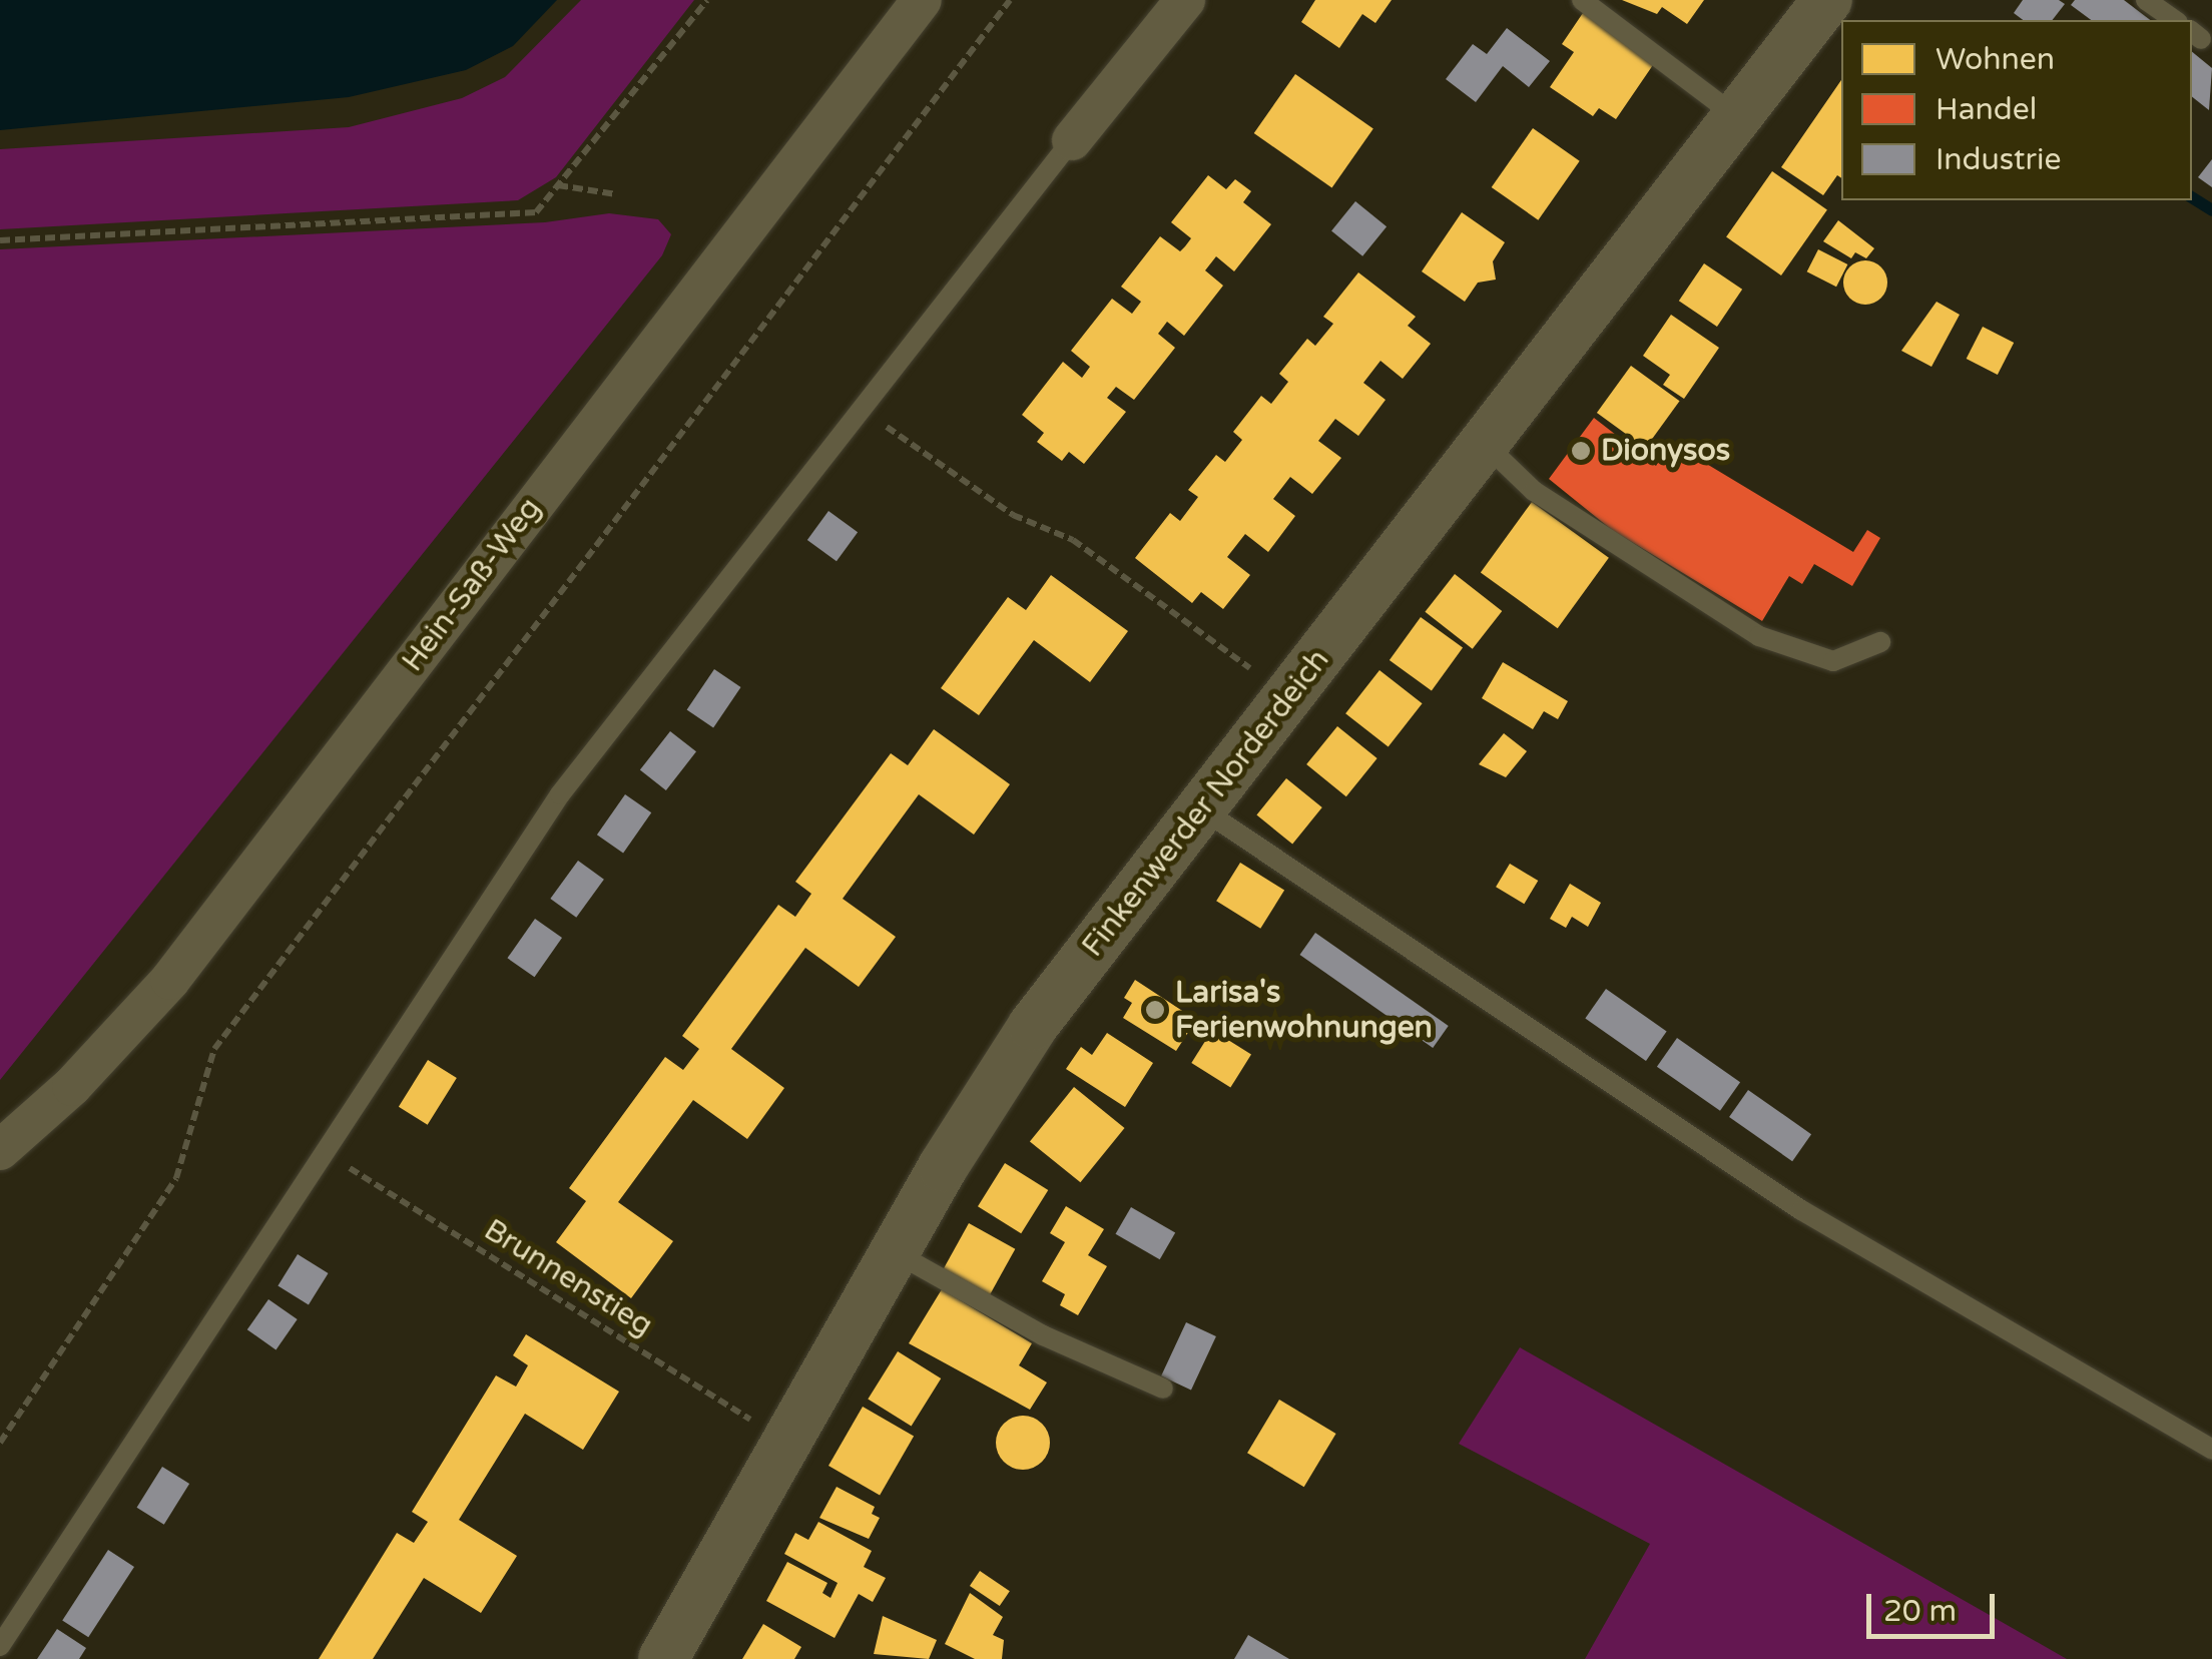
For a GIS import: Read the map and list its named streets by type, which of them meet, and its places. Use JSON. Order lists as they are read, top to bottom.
{
  "streets": {
    "street": ["Hein-Saß-Weg", "Finkenwerder Norderdeich"],
    "path": ["Brunnenstieg"]
  },
  "crossings": [
    ["Finkenwerder Norderdeich", "Brunnenstieg"]
  ],
  "places": ["Dionysos", "Larisa's Ferienwohnungen"],
  "legend": ["Wohnen", "Handel", "Industrie"],
  "scale_bar": "20 m"
}
